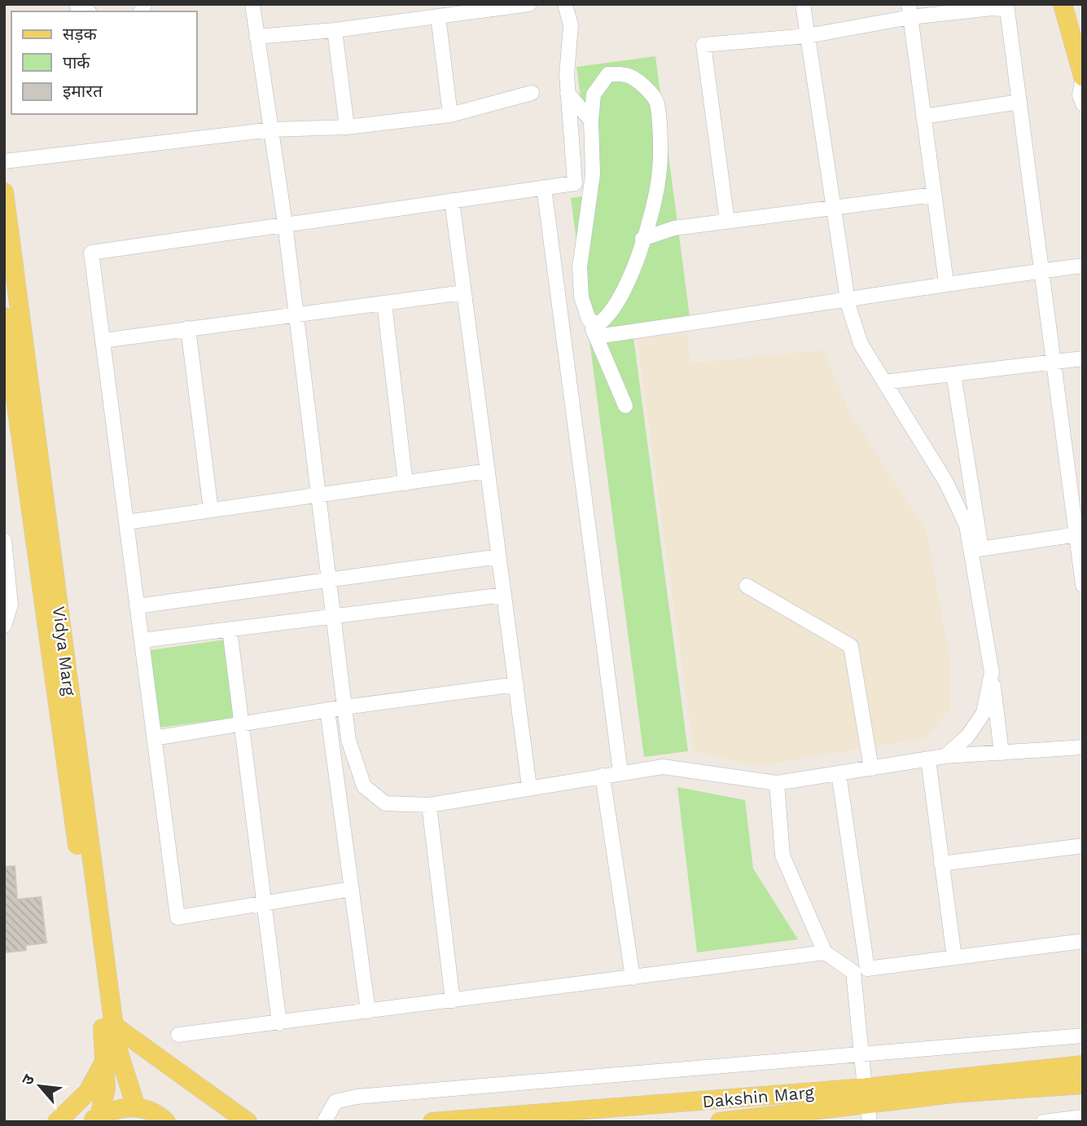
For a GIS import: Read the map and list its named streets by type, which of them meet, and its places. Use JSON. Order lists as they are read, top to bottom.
{
  "streets": {
    "main road": ["Vidya Marg", "Dakshin Marg"]
  },
  "legend": ["सड़क", "पार्क", "इमारत"],
  "north": "top left"
}
